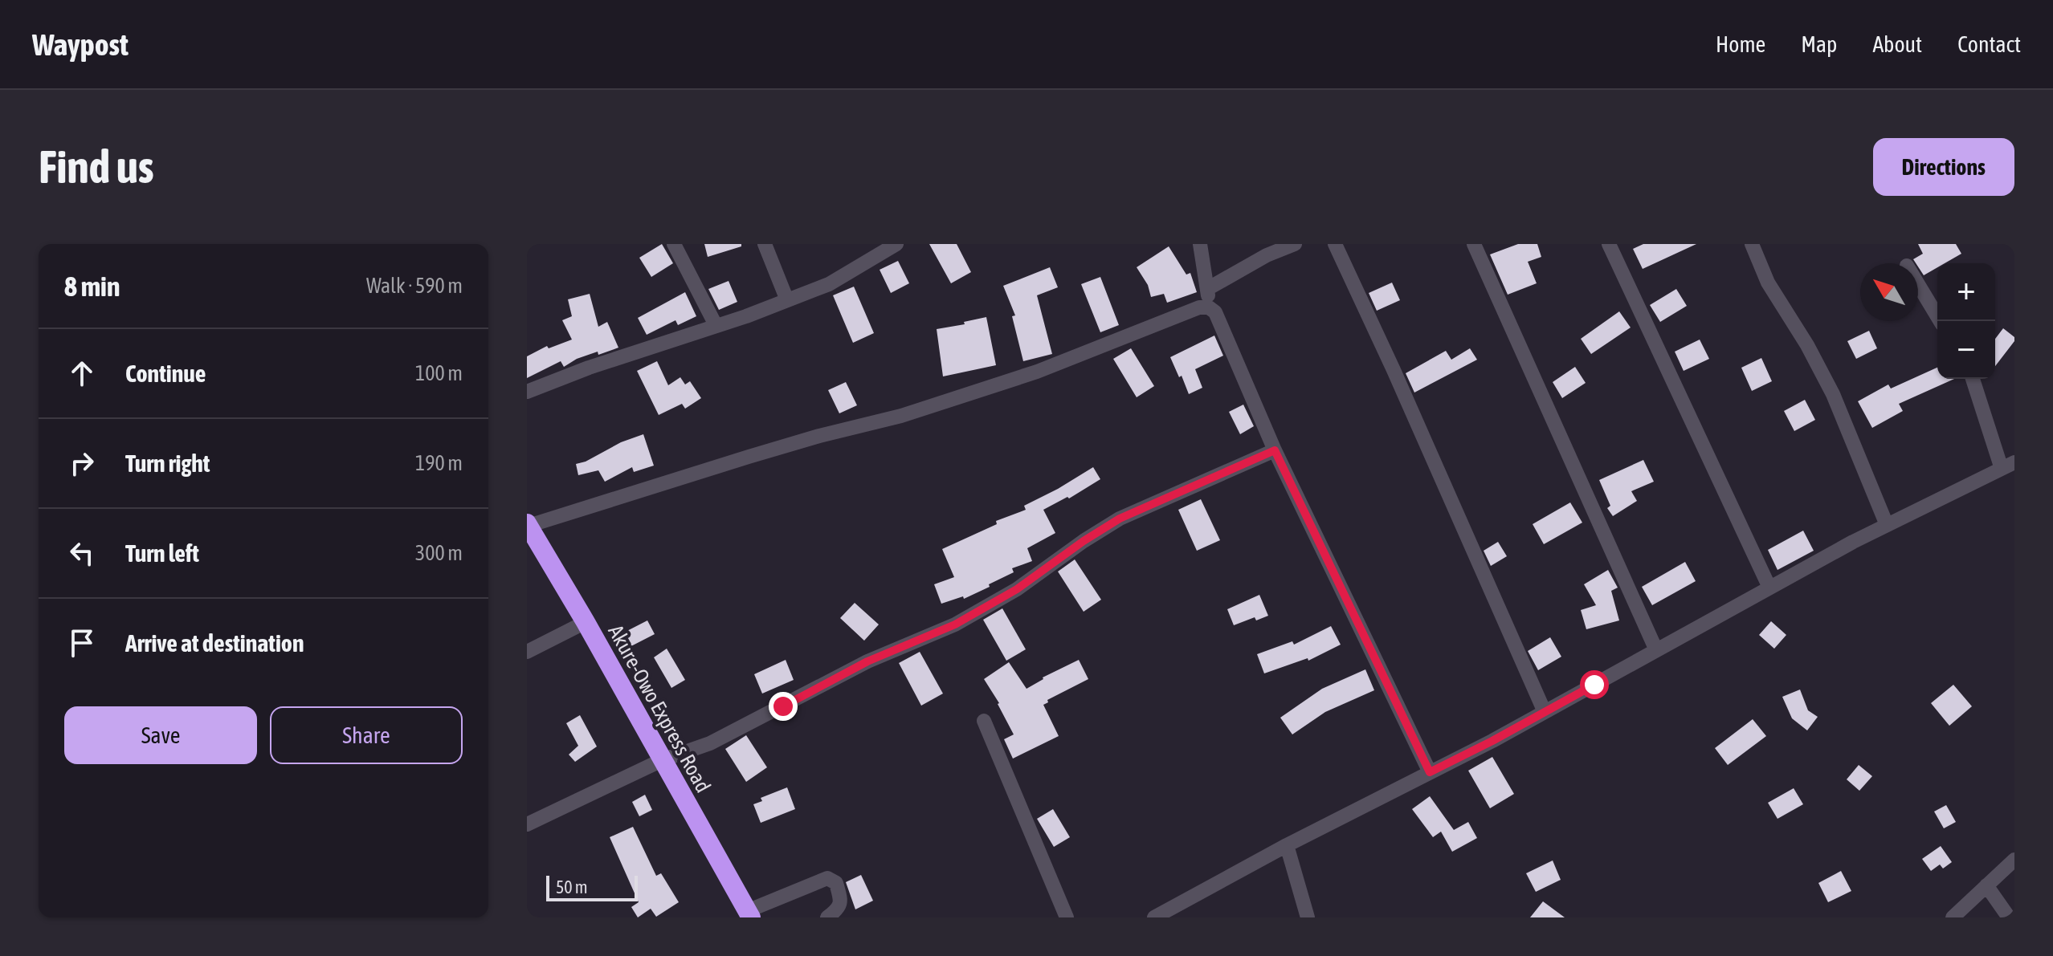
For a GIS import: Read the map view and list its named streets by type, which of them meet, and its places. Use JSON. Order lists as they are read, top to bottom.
{
  "streets": {
    "highway": ["Akure-Owo Express Road"]
  },
  "scale_bar": "50 m",
  "north": "top left",
  "page": {
    "header": "Waypost",
    "nav": [
      "Home",
      "Map",
      "About",
      "Contact"
    ],
    "buttons": [
      "Directions",
      ["Save", "Share"]
    ],
    "title": "Find us",
    "heading": ["8 min", "Walk · 590 m"],
    "map_buttons": ["+", "−"],
    "list": [
      ["Continue", "100 m"],
      ["Turn right", "190 m"],
      ["Turn left", "300 m"],
      "Arrive at destination"
    ],
    "scale": "50 m"
  }
}
